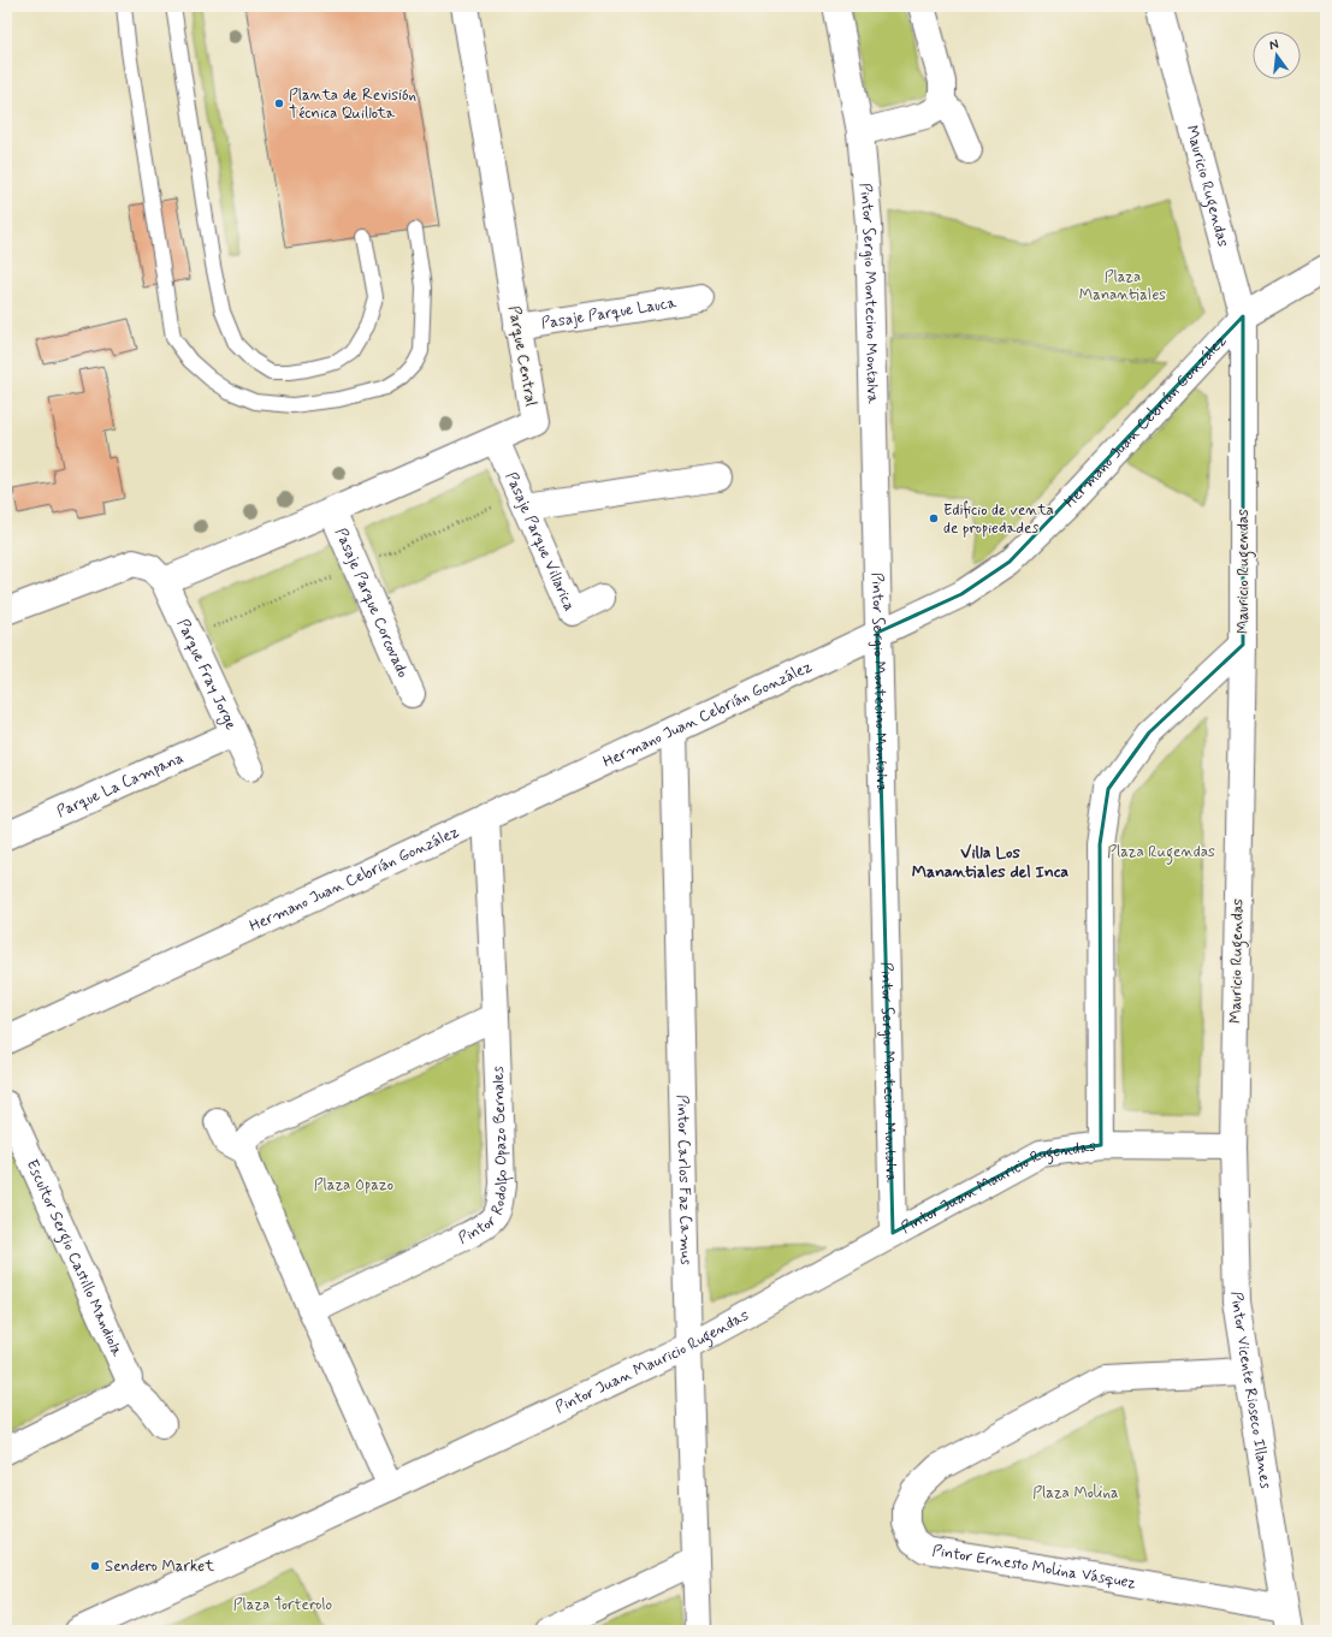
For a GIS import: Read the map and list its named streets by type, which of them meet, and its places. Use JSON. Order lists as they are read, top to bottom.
{
  "streets": {
    "street": [
      "Mauricio Rugendas",
      "Pintor Sergio Montecino Montalva",
      "Pasaje Parque Lauca",
      "Parque Central",
      "Hermano Juan Cebrián González",
      "Pasaje Parque Villarica",
      "Pasaje Parque Corcovado",
      "Parque Fray Jorge",
      "Parque La Campana",
      "Pintor Rodolfo Opazo Bernales",
      "Pintor Carlos Faz Camus",
      "Pintor Juan Mauricio Rugendas",
      "Escultor Sergio Castillo Mandiola",
      "Pintor Vicente Rioseco Illanes",
      "Pintor Ernesto Molina Vásquez"
    ]
  },
  "crossings": [
    ["Mauricio Rugendas", "Hermano Juan Cebrián González"],
    ["Mauricio Rugendas", "Pintor Juan Mauricio Rugendas"],
    ["Mauricio Rugendas", "Pintor Vicente Rioseco Illanes"],
    ["Pintor Sergio Montecino Montalva", "Hermano Juan Cebrián González"],
    ["Pintor Sergio Montecino Montalva", "Pintor Juan Mauricio Rugendas"],
    ["Pasaje Parque Lauca", "Parque Central"],
    ["Parque Central", "Pasaje Parque Villarica"],
    ["Parque Central", "Pasaje Parque Corcovado"],
    ["Parque Central", "Parque Fray Jorge"],
    ["Hermano Juan Cebrián González", "Pintor Rodolfo Opazo Bernales"],
    ["Hermano Juan Cebrián González", "Pintor Carlos Faz Camus"],
    ["Parque Fray Jorge", "Parque La Campana"],
    ["Pintor Carlos Faz Camus", "Pintor Juan Mauricio Rugendas"],
    ["Pintor Juan Mauricio Rugendas", "Pintor Vicente Rioseco Illanes"],
    ["Pintor Vicente Rioseco Illanes", "Pintor Ernesto Molina Vásquez"]
  ],
  "districts": ["Villa Los Manantiales del Inca"],
  "parks": [
    "Plaza Manantiales",
    "Plaza Rugendas",
    "Plaza Opazo",
    "Plaza Molina",
    "Plaza Torterolo"
  ],
  "places": ["Planta de Revisión Técnica Quillota", "Edificio de venta de propiedades", "Sendero Market"],
  "north": "top"
}
